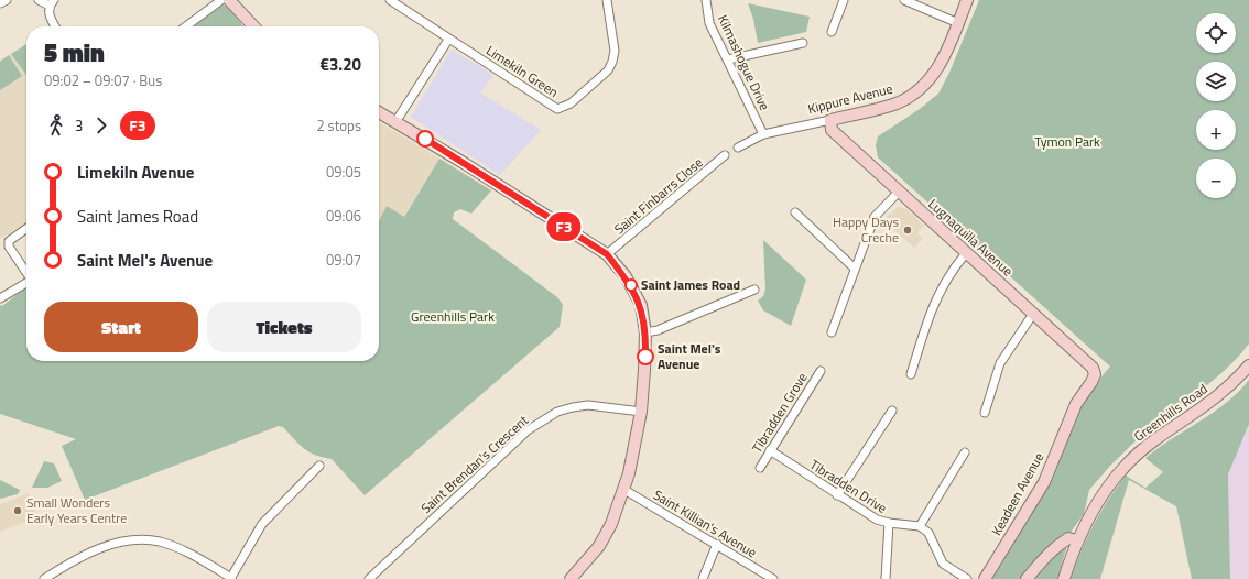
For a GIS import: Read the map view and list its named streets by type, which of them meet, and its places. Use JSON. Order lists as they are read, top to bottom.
{
  "streets": {
    "street": [
      "Kilmashogue Drive",
      "Limekiln Green",
      "Kippure Avenue",
      "Saint Finbarrs Close",
      "Lugnaquilla Avenue",
      "Tibradden Grove",
      "Greenhills Road",
      "Saint Brendan's Crescent",
      "Tibradden Drive",
      "Keadeen Avenue",
      "Saint Killian's Avenue"
    ]
  },
  "crossings": [
    ["Kilmashogue Drive", "Kippure Avenue"],
    ["Kippure Avenue", "Lugnaquilla Avenue"],
    ["Lugnaquilla Avenue", "Keadeen Avenue"],
    ["Tibradden Grove", "Tibradden Drive"]
  ],
  "parks": ["Tymon Park", "Greenhills Park"],
  "places": [
    "Happy Days Creche",
    "Saint James Road",
    "Saint Mel's Avenue",
    "Small Wonders Early Years Centre"
  ],
  "lines": ["bus line F3"],
  "page": {
    "on_map": "F3",
    "map_buttons": ["+", "−"],
    "heading": ["5 min", "09:02 – 09:07 · Bus", "€3.20"],
    "legs": ["3", "F3", "2 stops"],
    "list": [
      {
        "name": "Limekiln Avenue",
        "value": "09:05"
      },
      {
        "name": "Saint James Road",
        "value": "09:06"
      },
      {
        "name": "Saint Mel's Avenue",
        "value": "09:07"
      }
    ],
    "buttons": ["Start", "Tickets"]
  }
}
